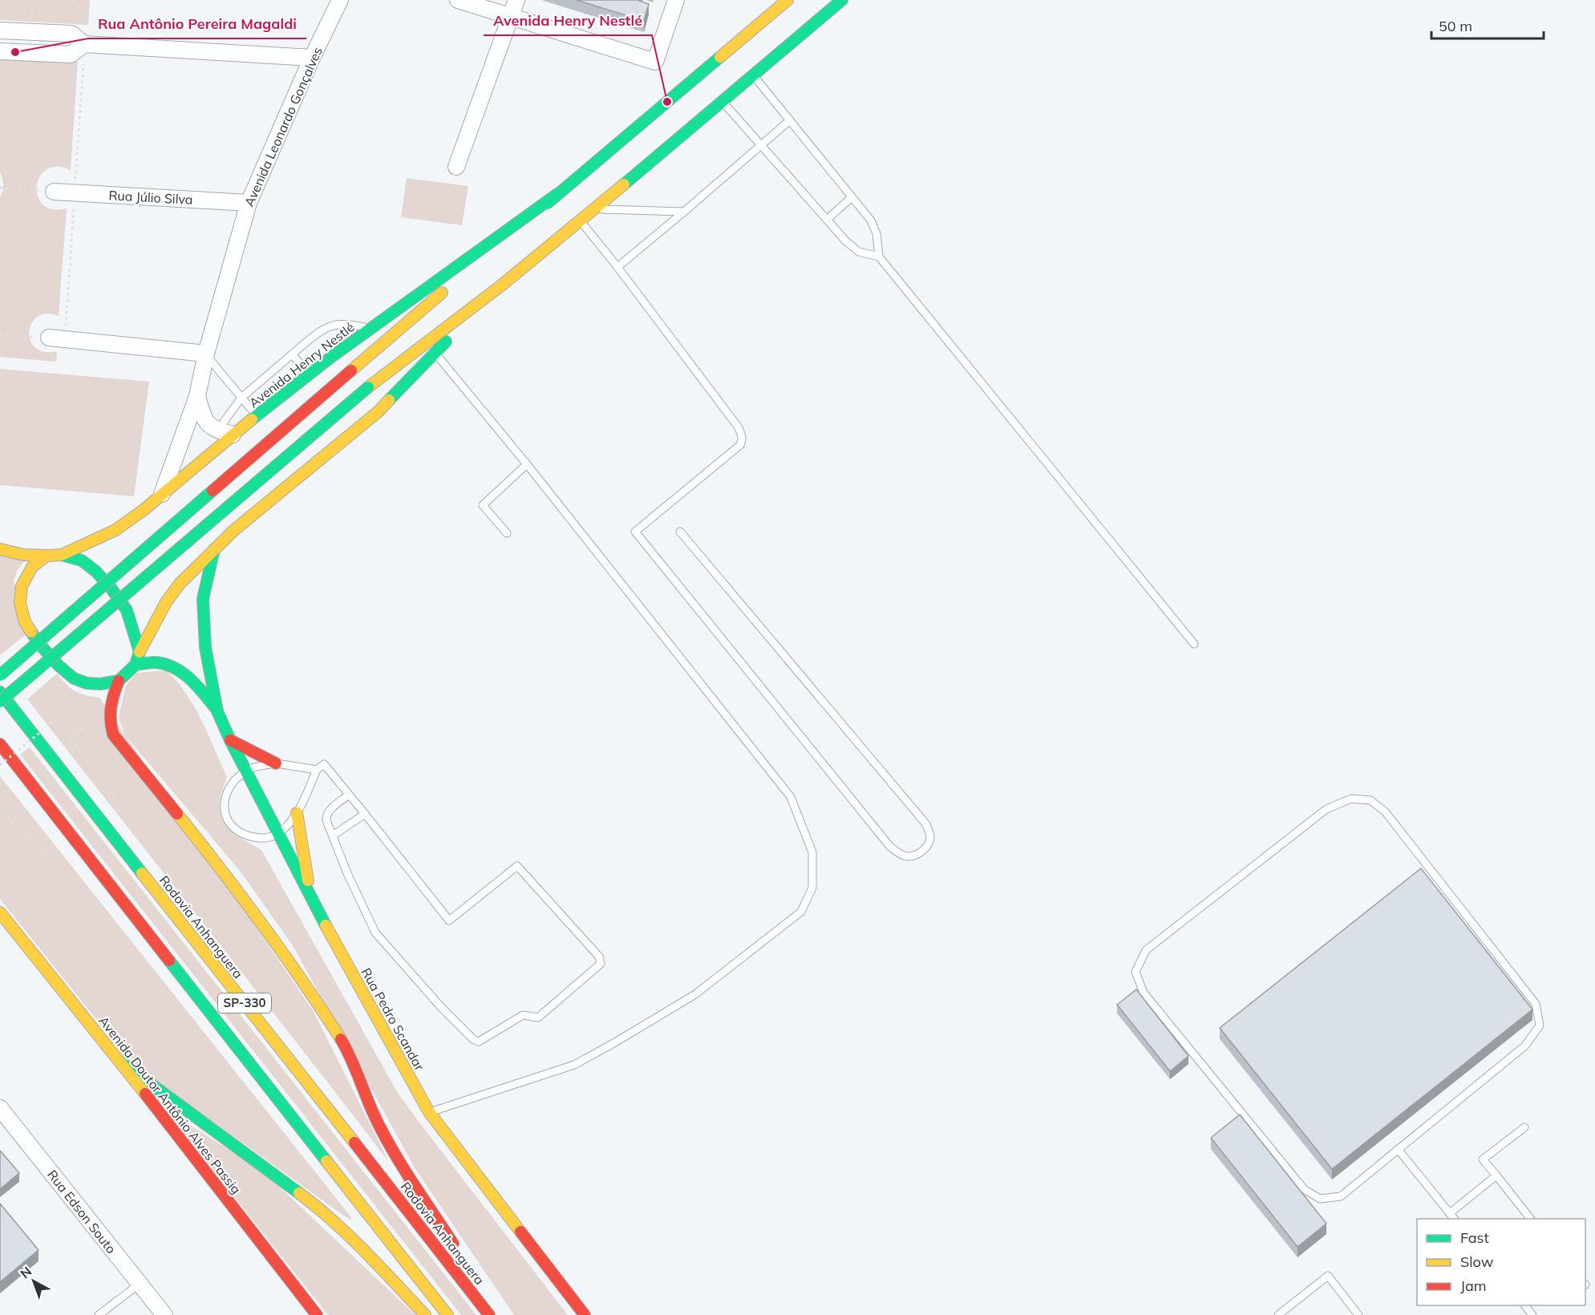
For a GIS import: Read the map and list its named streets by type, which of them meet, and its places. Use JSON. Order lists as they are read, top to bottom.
{
  "streets": {
    "main road": [
      "Avenida Henry Nestlé",
      "Rodovia Anhanguera",
      "SP-330",
      "Rua Pedro Scandar",
      "Avenida Doutor Antônio Alves Passig"
    ],
    "street": ["Avenida Leonardo Gonçalves", "Rua Júlio Silva", "Rua Edson Souto"]
  },
  "crossings": [
    ["Avenida Leonardo Gonçalves", "Rua Júlio Silva"],
    ["Avenida Leonardo Gonçalves", "Avenida Henry Nestlé"],
    ["Avenida Henry Nestlé", "Rua Pedro Scandar"]
  ],
  "places": ["Rua Antônio Pereira Magaldi", "Avenida Henry Nestlé"],
  "legend": ["Fast", "Slow", "Jam"],
  "scale_bar": "50 m",
  "north": "top left"
}
